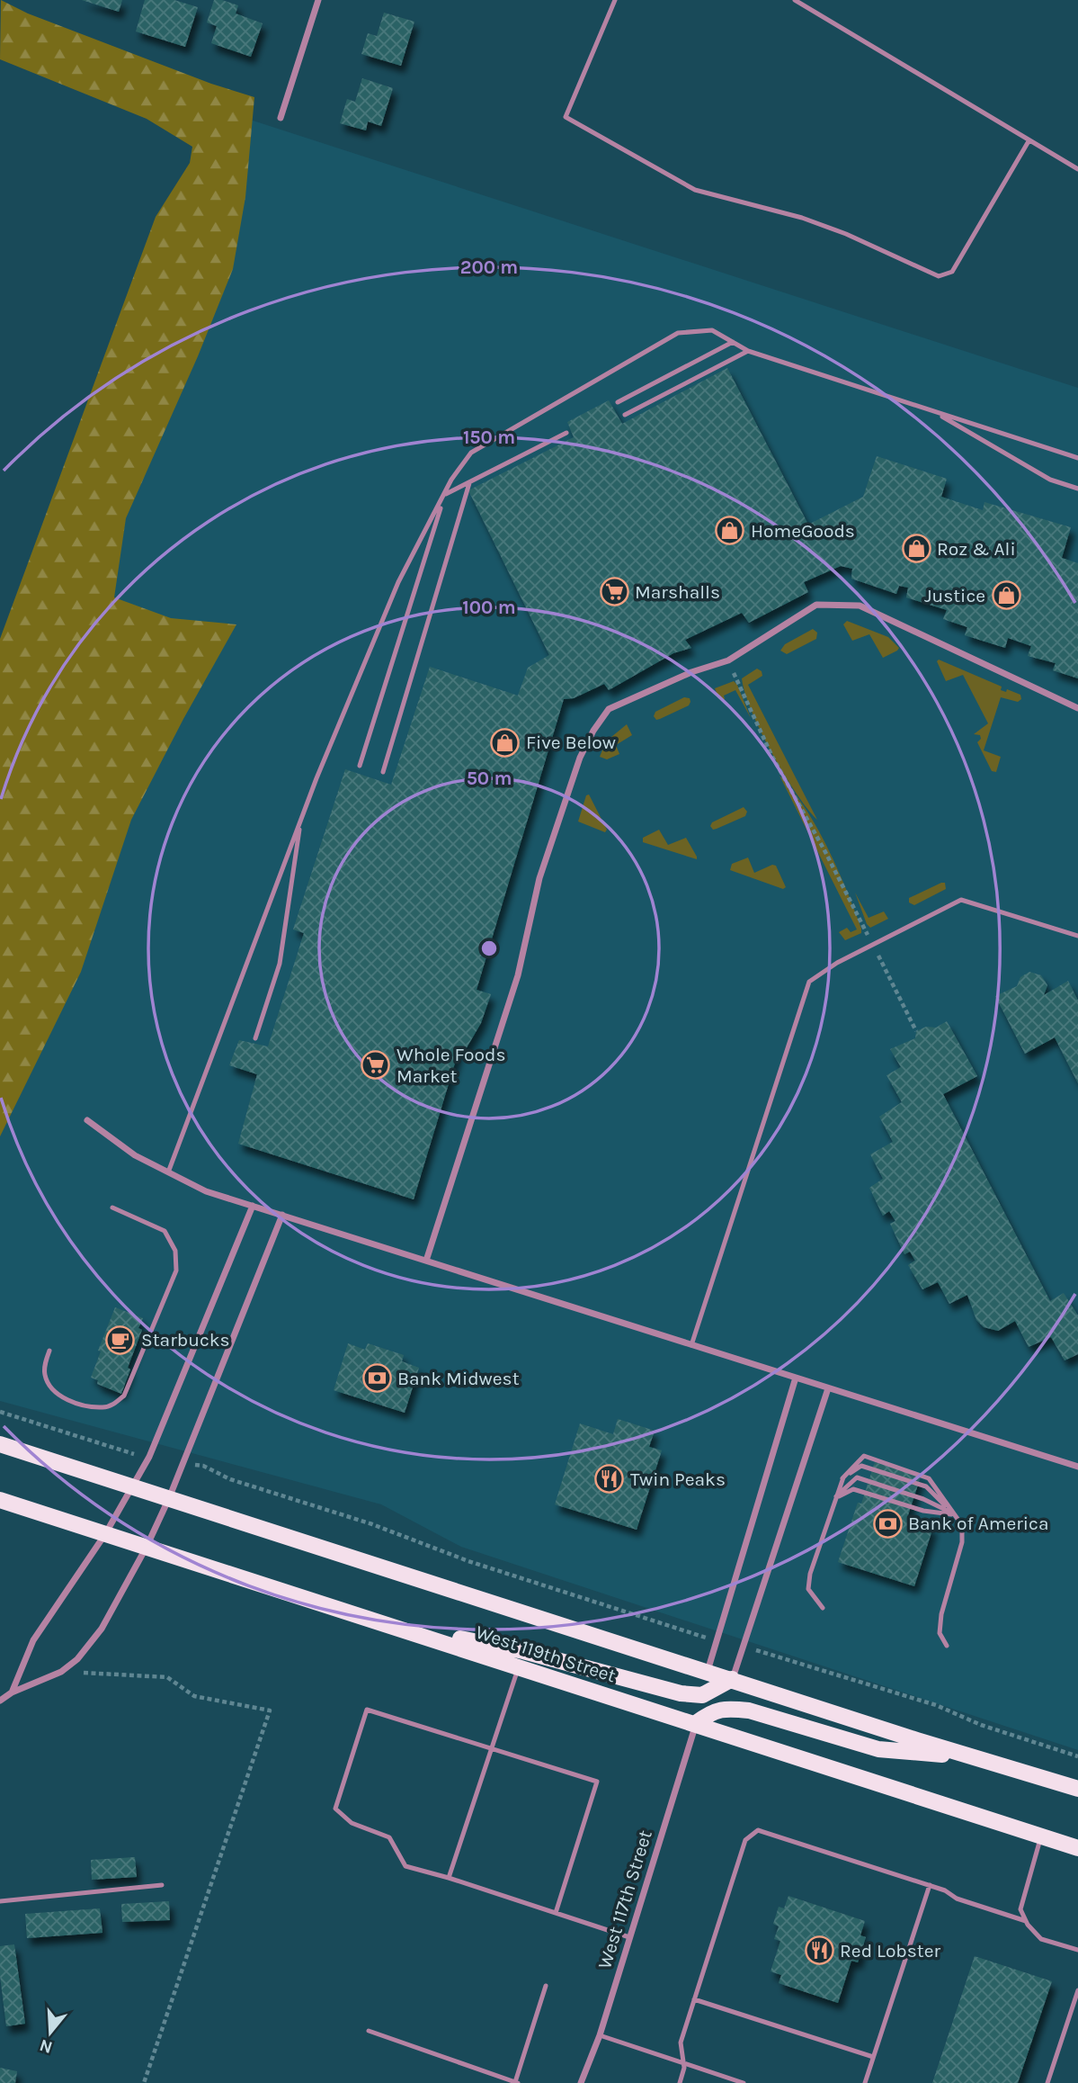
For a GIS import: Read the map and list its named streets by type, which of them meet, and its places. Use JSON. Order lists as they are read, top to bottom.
{
  "streets": {
    "main road": ["West 119th Street"],
    "street": ["West 117th Street"]
  },
  "crossings": [
    ["West 119th Street", "West 117th Street"]
  ],
  "places": {
    "shop": [
      "HomeGoods",
      "Roz & Ali",
      "Justice",
      "Five Below"
    ],
    "supermarket": ["Marshalls", "Whole Foods Market"],
    "cafe": ["Starbucks"],
    "bank": ["Bank Midwest", "Bank of America"],
    "restaurant": ["Twin Peaks", "Red Lobster"]
  },
  "north": "bottom",
  "rings": [
    "200 m",
    "150 m",
    "100 m",
    "50 m"
  ]
}
